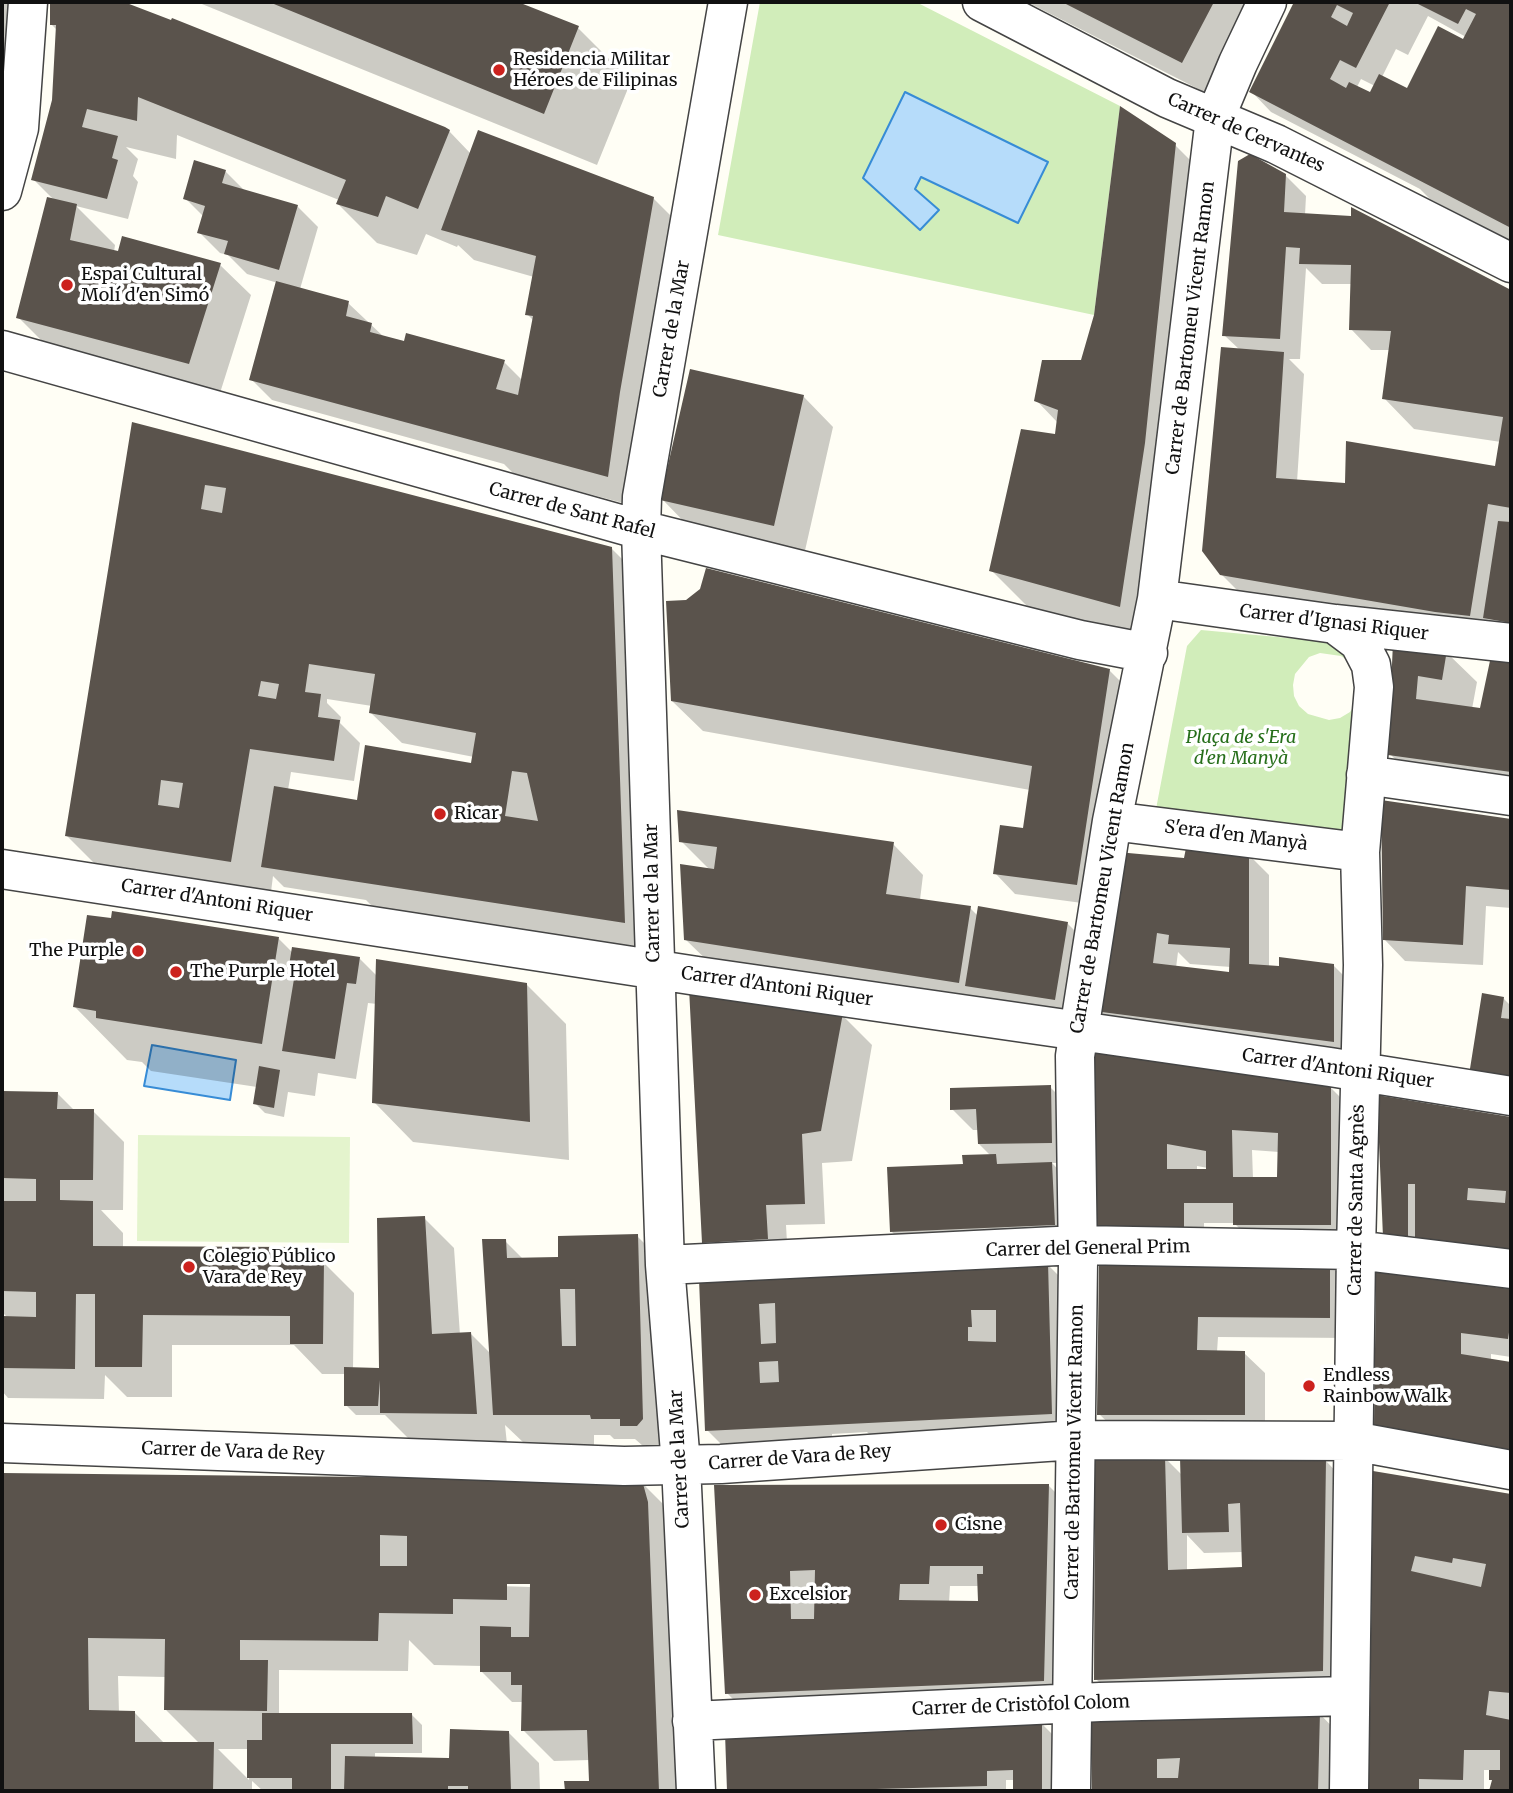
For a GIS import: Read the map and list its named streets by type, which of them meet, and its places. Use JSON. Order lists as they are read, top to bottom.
{
  "streets": {
    "street": [
      "Carrer de Cervantes",
      "Carrer de Bartomeu Vicent Ramon",
      "Carrer de la Mar",
      "Carrer de Sant Rafel",
      "Carrer d'Ignasi Riquer",
      "S'era d'en Manyà",
      "Carrer d'Antoni Riquer",
      "Carrer de Santa Agnès",
      "Carrer del General Prim",
      "Carrer de Vara de Rey",
      "Carrer de Cristòfol Colom"
    ]
  },
  "crossings": [
    ["Carrer de Cervantes", "Carrer de Bartomeu Vicent Ramon"],
    ["Carrer de Bartomeu Vicent Ramon", "Carrer de Sant Rafel"],
    ["Carrer de Bartomeu Vicent Ramon", "Carrer d'Ignasi Riquer"],
    ["Carrer de Bartomeu Vicent Ramon", "S'era d'en Manyà"],
    ["Carrer de Bartomeu Vicent Ramon", "Carrer d'Antoni Riquer"],
    ["Carrer de Bartomeu Vicent Ramon", "Carrer del General Prim"],
    ["Carrer de Bartomeu Vicent Ramon", "Carrer de Vara de Rey"],
    ["Carrer de Bartomeu Vicent Ramon", "Carrer de Cristòfol Colom"],
    ["Carrer de la Mar", "Carrer de Sant Rafel"],
    ["Carrer de la Mar", "Carrer d'Antoni Riquer"],
    ["Carrer de la Mar", "Carrer del General Prim"],
    ["Carrer de la Mar", "Carrer de Vara de Rey"],
    ["Carrer de la Mar", "Carrer de Cristòfol Colom"],
    ["Carrer d'Ignasi Riquer", "Carrer de Santa Agnès"],
    ["S'era d'en Manyà", "Carrer de Santa Agnès"],
    ["Carrer d'Antoni Riquer", "Carrer de Santa Agnès"],
    ["Carrer de Santa Agnès", "Carrer del General Prim"],
    ["Carrer de Santa Agnès", "Carrer de Vara de Rey"],
    ["Carrer de Santa Agnès", "Carrer de Cristòfol Colom"]
  ],
  "parks": ["Plaça de s'Era d'en Manyà"],
  "places": [
    "Residencia Militar Héroes de Filipinas",
    "Espai Cultural Molí d'en Simó",
    "Ricar",
    "The Purple",
    "The Purple Hotel",
    "Colegio Público Vara de Rey",
    "Endless Rainbow Walk",
    "Cisne",
    "Excelsior"
  ]
}
